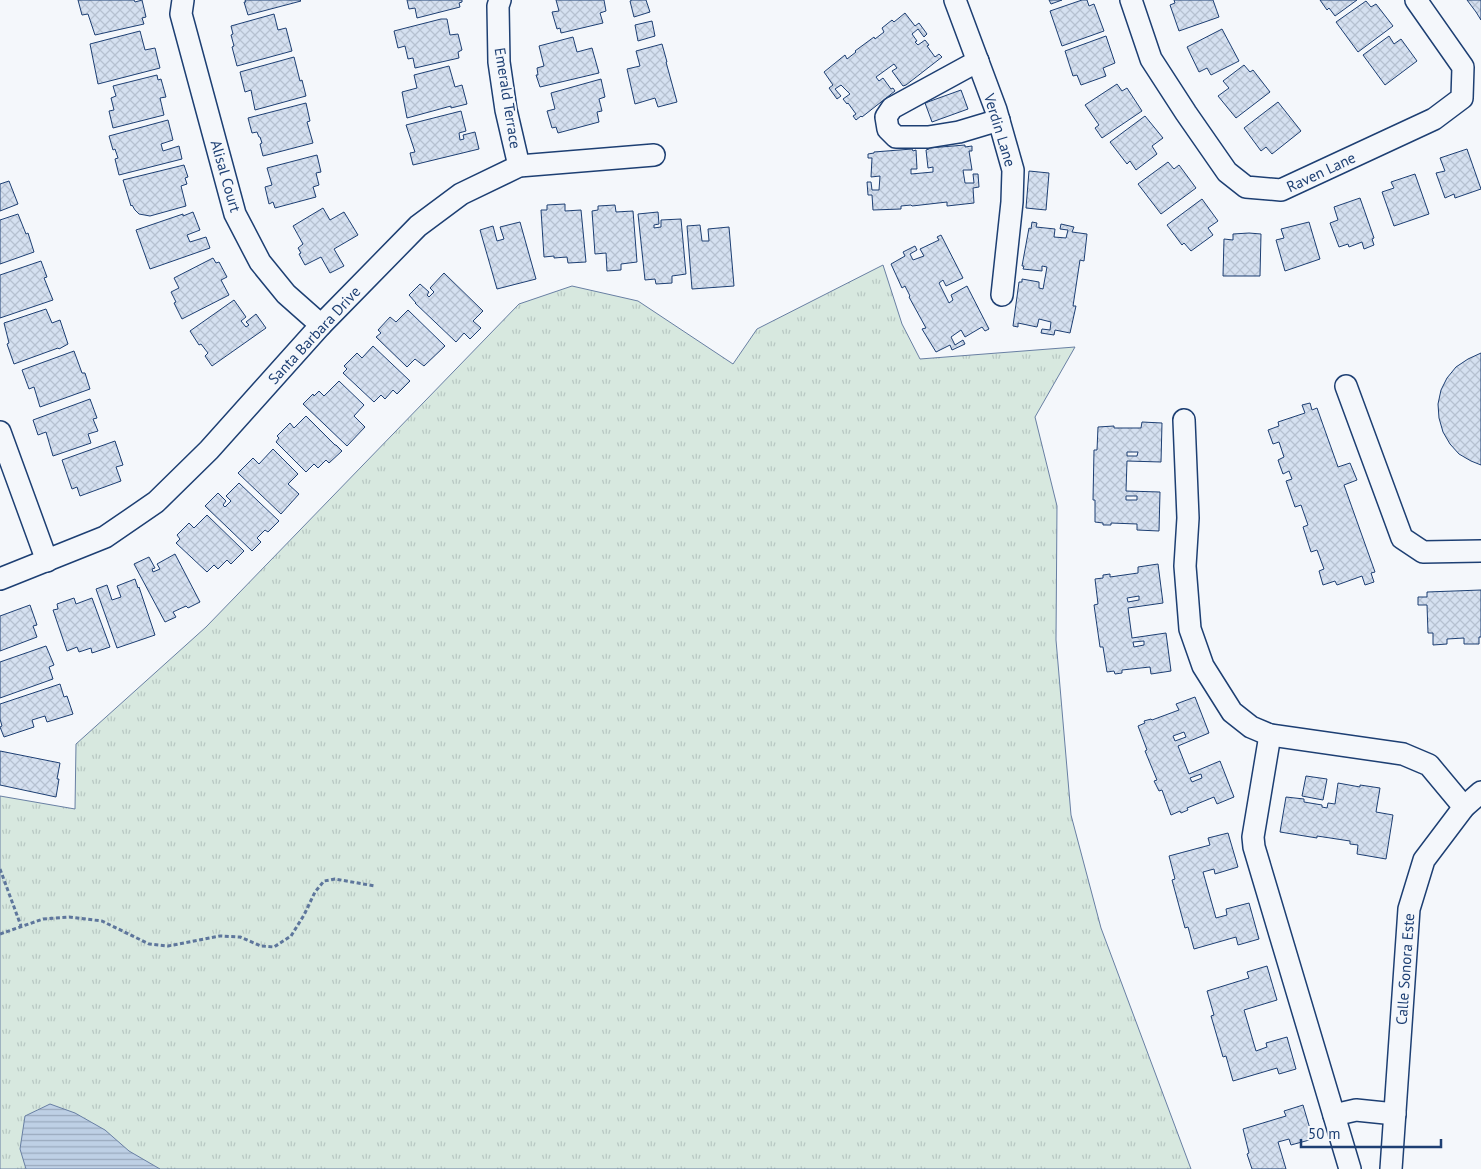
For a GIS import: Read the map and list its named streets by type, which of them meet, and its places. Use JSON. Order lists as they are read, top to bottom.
{
  "streets": {
    "street": [
      "Emerald Terrace",
      "Verdin Lane",
      "Raven Lane",
      "Alisal Court",
      "Santa Barbara Drive",
      "Calle Sonora Este"
    ]
  },
  "crossings": [
    ["Emerald Terrace", "Santa Barbara Drive"],
    ["Alisal Court", "Santa Barbara Drive"]
  ],
  "scale_bar": "50 m"
}
